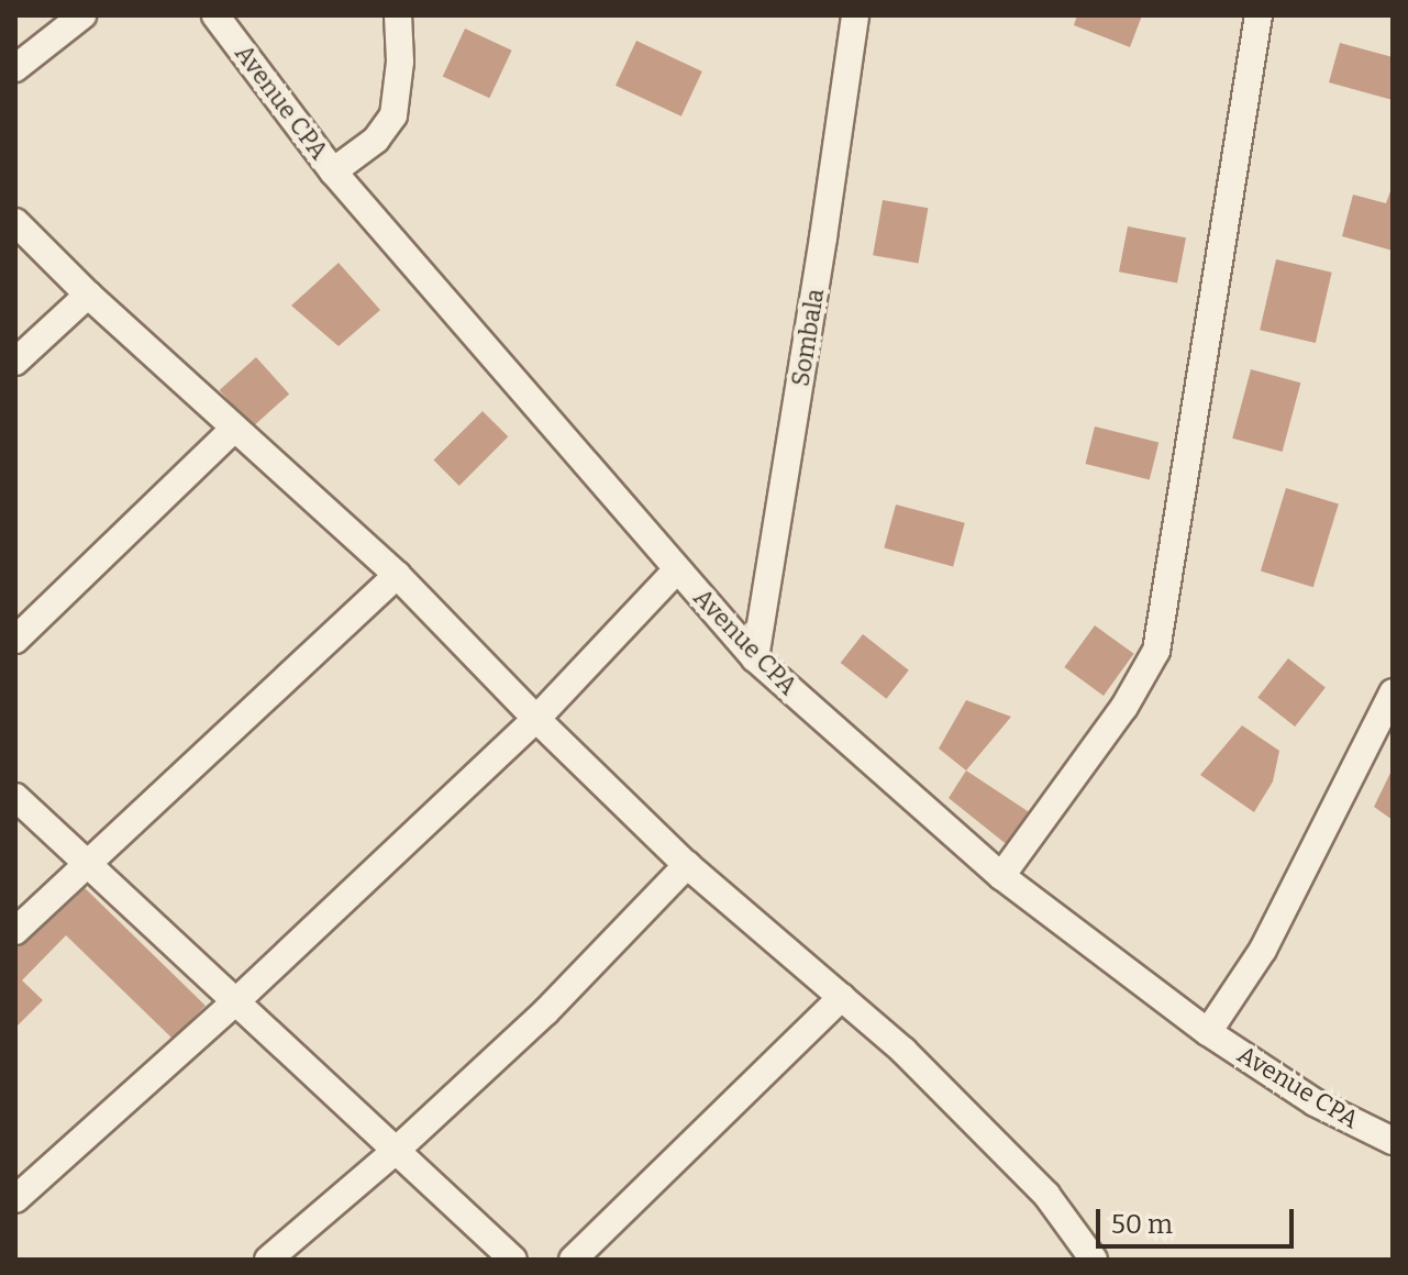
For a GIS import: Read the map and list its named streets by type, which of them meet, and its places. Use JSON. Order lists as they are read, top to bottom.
{
  "streets": {
    "street": ["Avenue CPA", "Sombala"]
  },
  "crossings": [
    ["Avenue CPA", "Sombala"]
  ],
  "scale_bar": "50 m"
}
